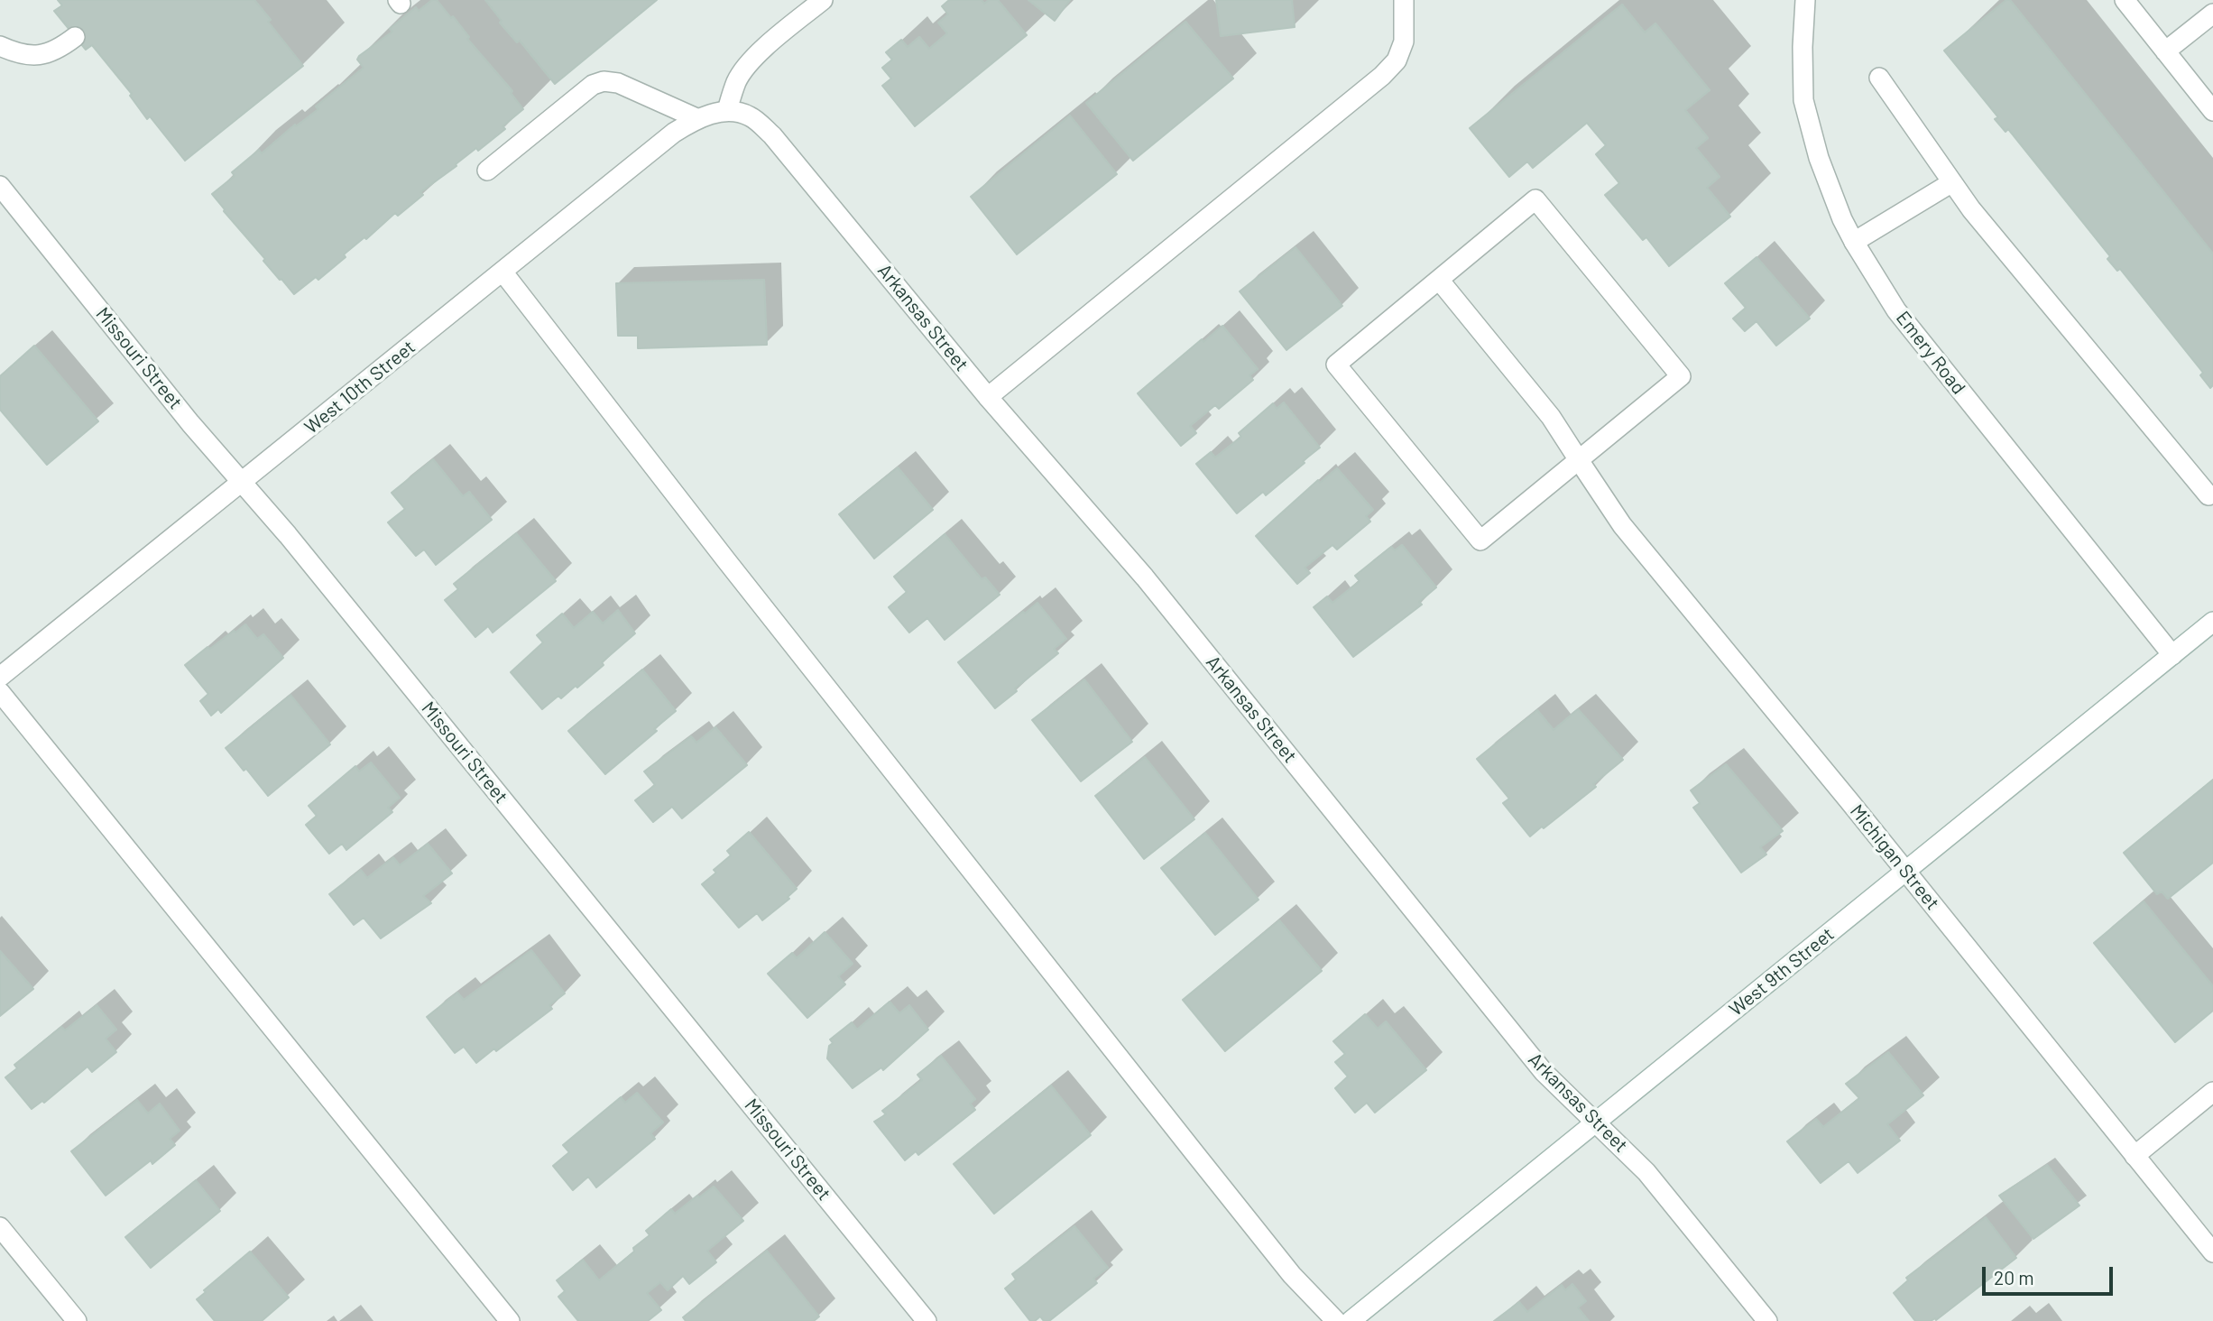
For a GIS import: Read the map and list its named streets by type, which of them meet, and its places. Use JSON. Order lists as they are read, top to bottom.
{
  "streets": {
    "street": [
      "Arkansas Street",
      "Emery Road",
      "Missouri Street",
      "West 10th Street",
      "Michigan Street",
      "West 9th Street"
    ]
  },
  "crossings": [
    ["Arkansas Street", "West 10th Street"],
    ["Arkansas Street", "West 9th Street"],
    ["Emery Road", "West 9th Street"],
    ["Missouri Street", "West 10th Street"],
    ["Michigan Street", "West 9th Street"]
  ],
  "scale_bar": "20 m"
}
